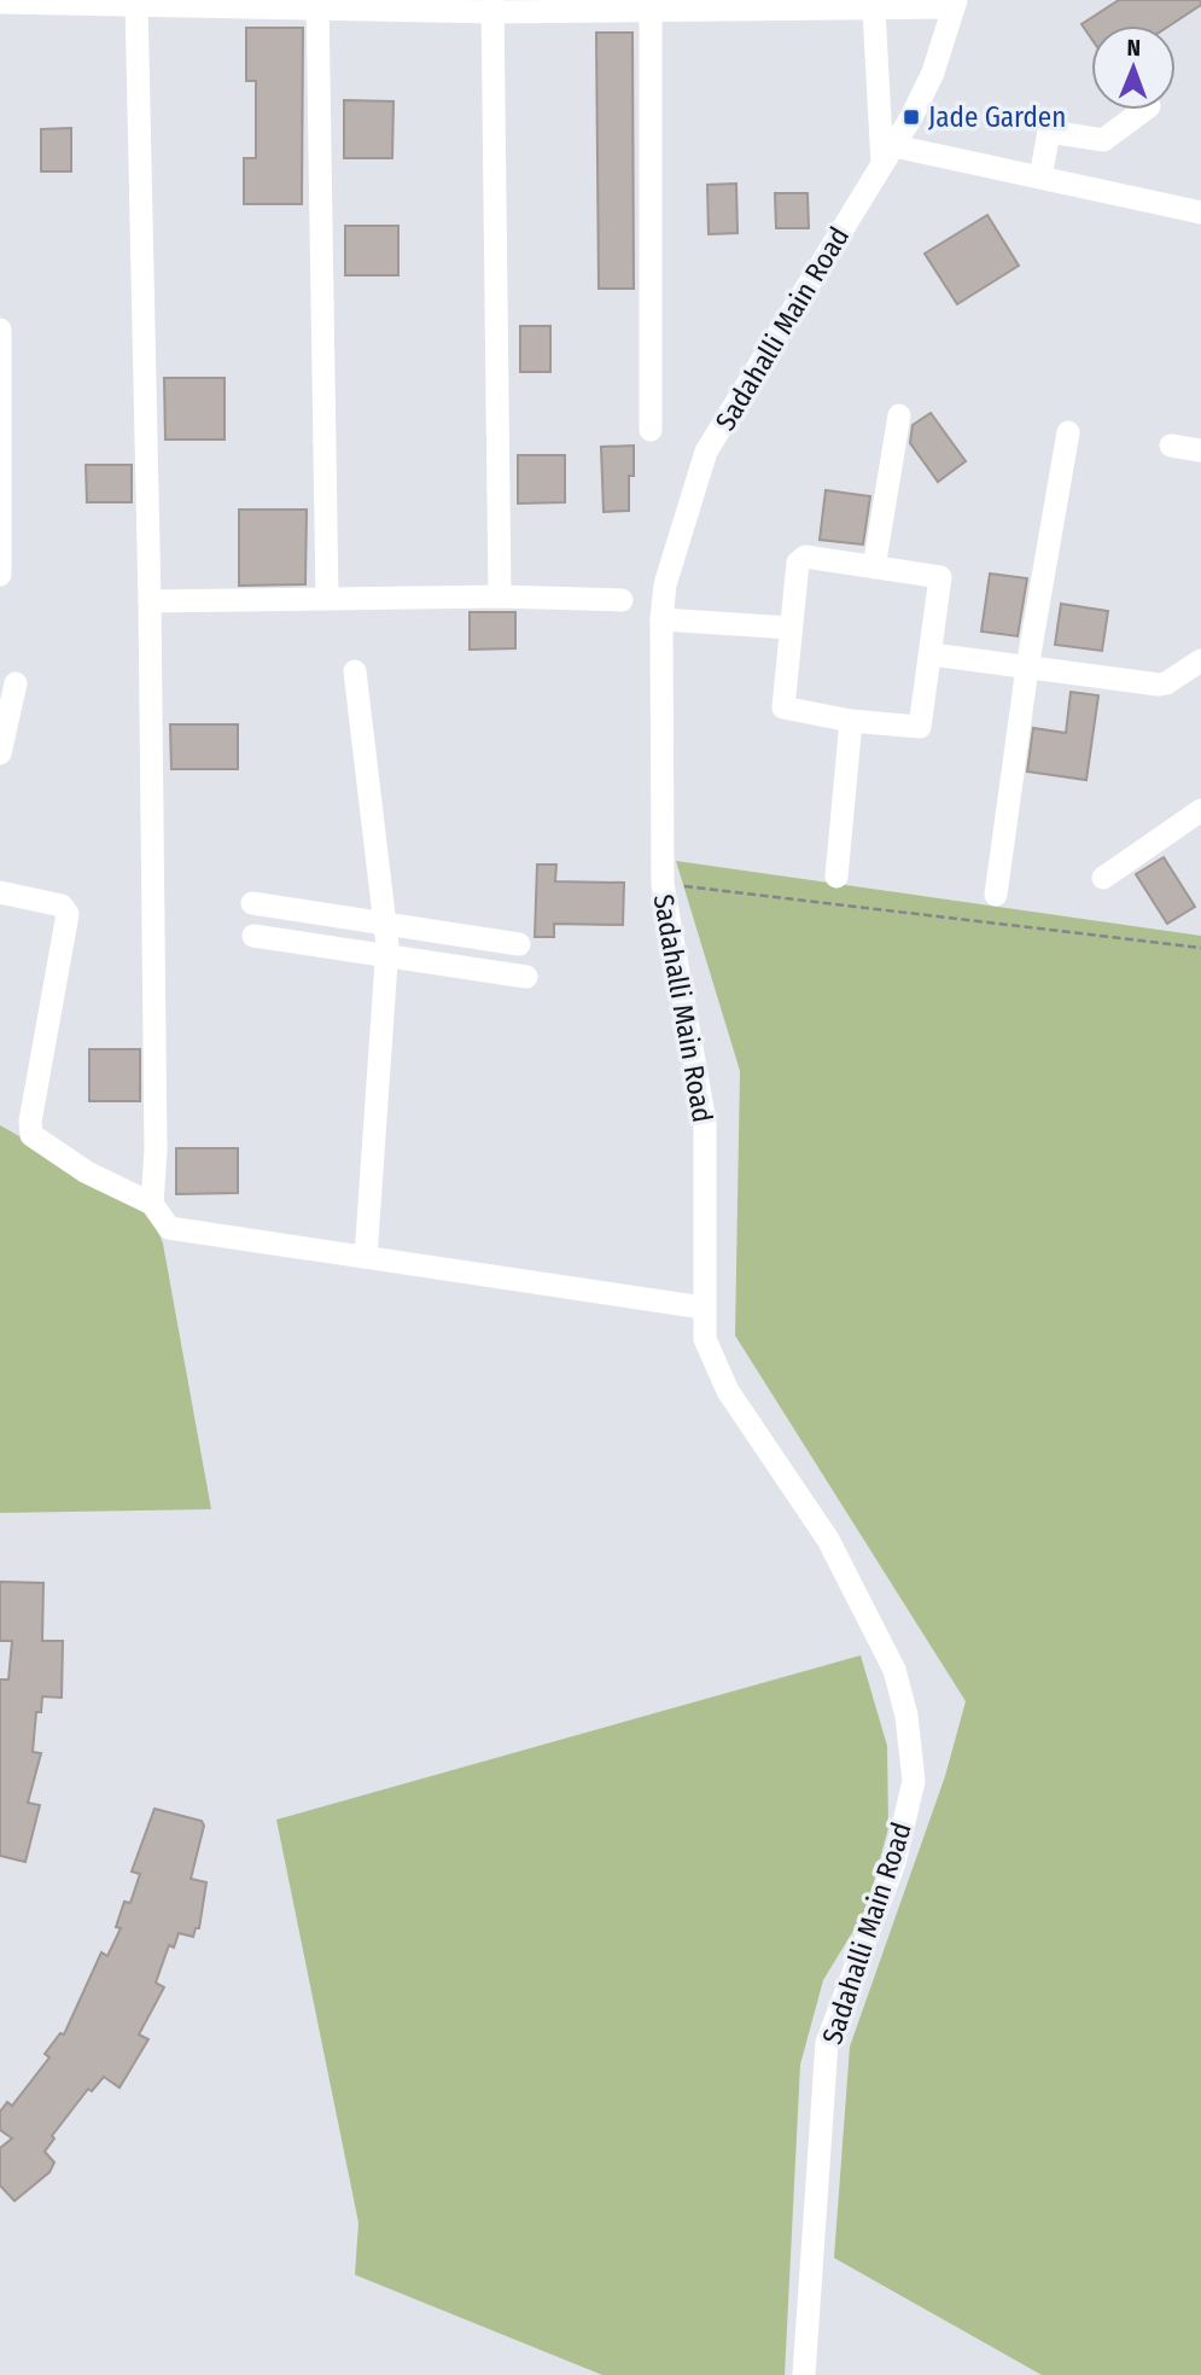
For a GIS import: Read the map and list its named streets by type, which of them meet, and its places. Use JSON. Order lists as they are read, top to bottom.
{
  "streets": {
    "street": ["Sadahalli Main Road"]
  },
  "places": {
    "transit": ["Jade Garden"]
  },
  "north": "top"
}
